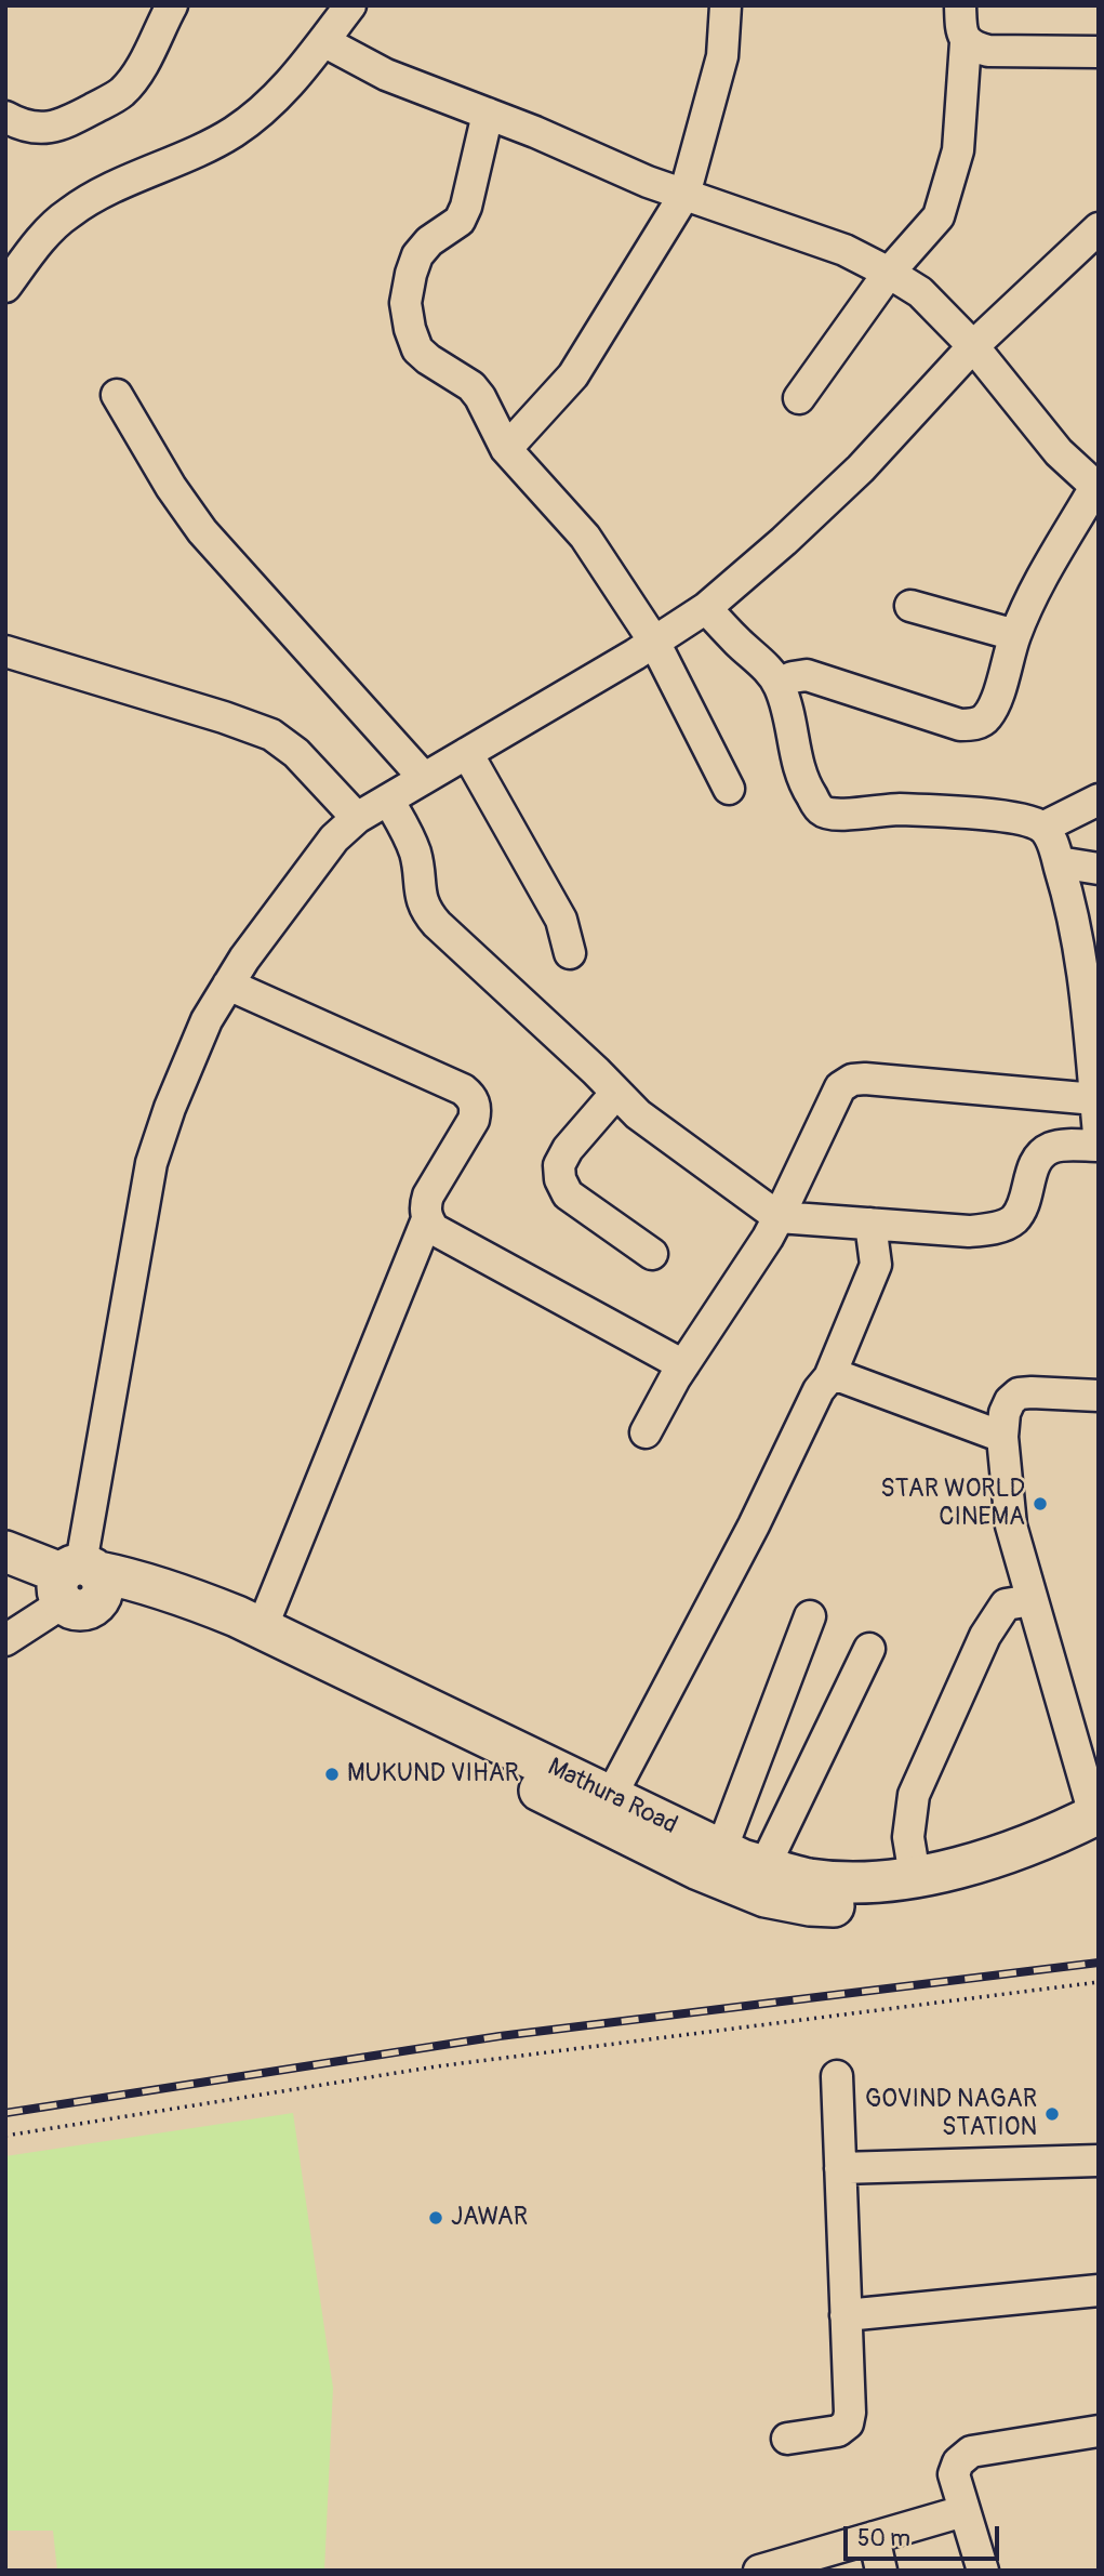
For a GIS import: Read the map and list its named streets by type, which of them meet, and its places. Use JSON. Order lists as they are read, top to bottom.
{
  "streets": {
    "main road": ["Mathura Road"]
  },
  "places": [
    "STAR WORLD CINEMA",
    "MUKUND VIHAR",
    "GOVIND NAGAR STATION",
    "JAWAR"
  ],
  "scale_bar": "50 m"
}
